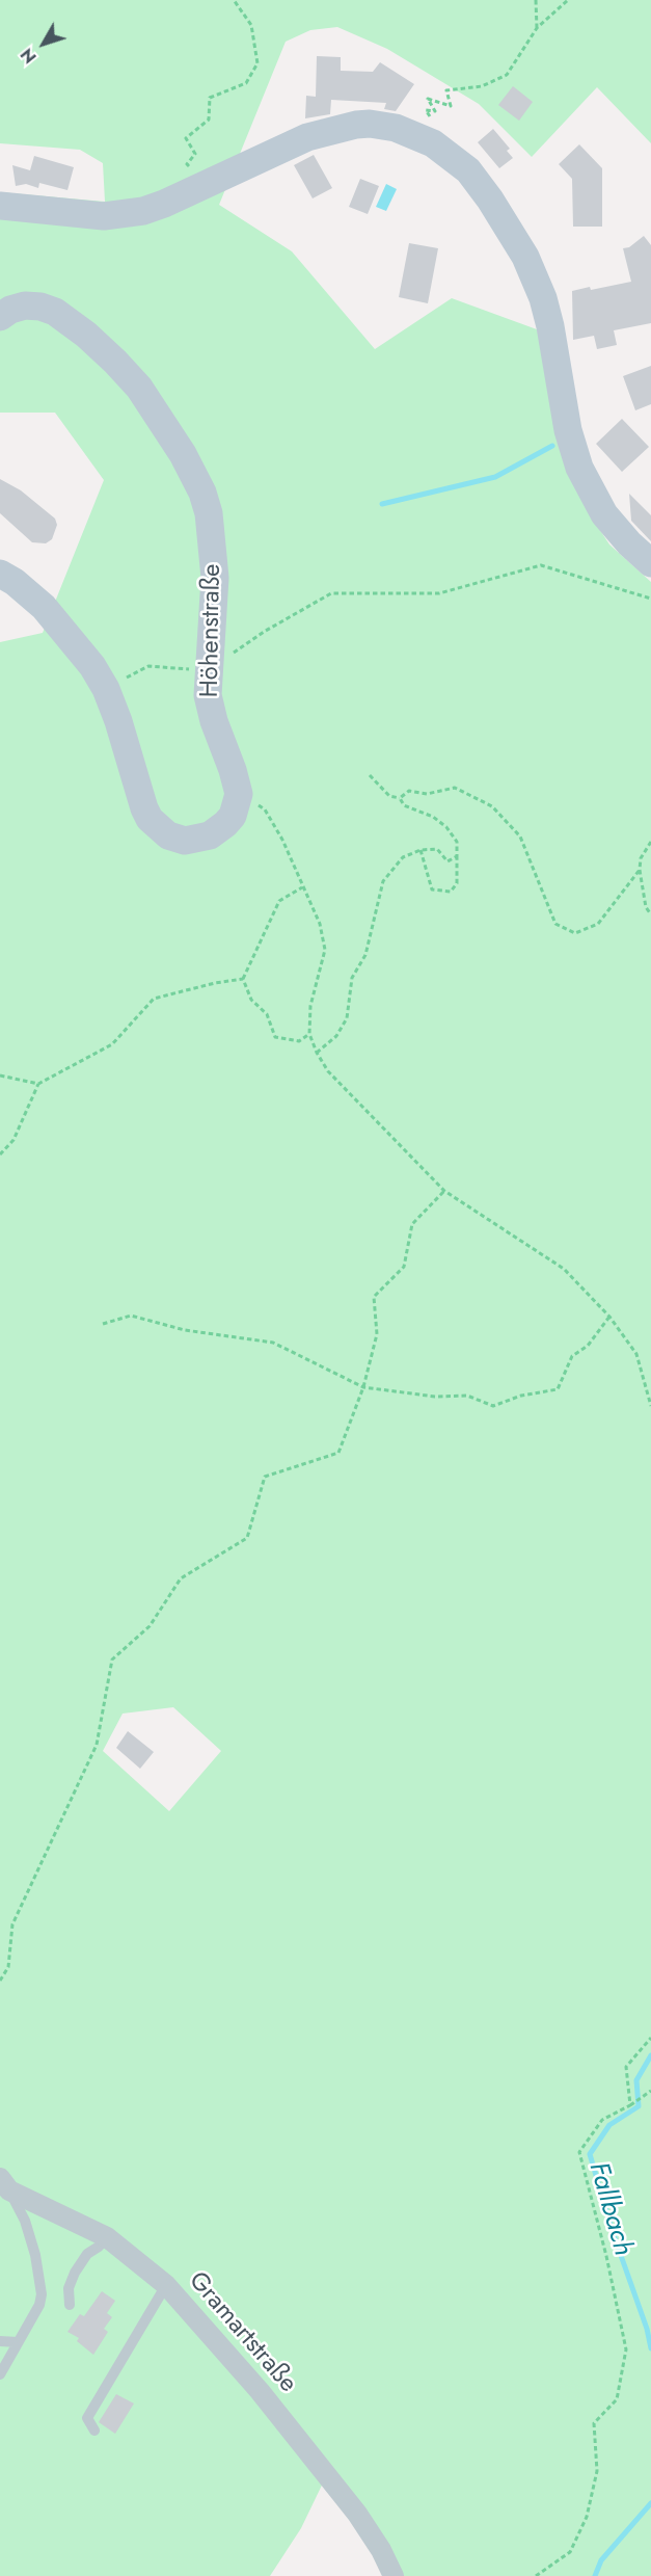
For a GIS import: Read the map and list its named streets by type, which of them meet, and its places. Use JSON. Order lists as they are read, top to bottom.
{
  "streets": {
    "street": ["Höhenstraße", "Gramartstraße"]
  },
  "water": ["Fallbach"],
  "north": "bottom left"
}
